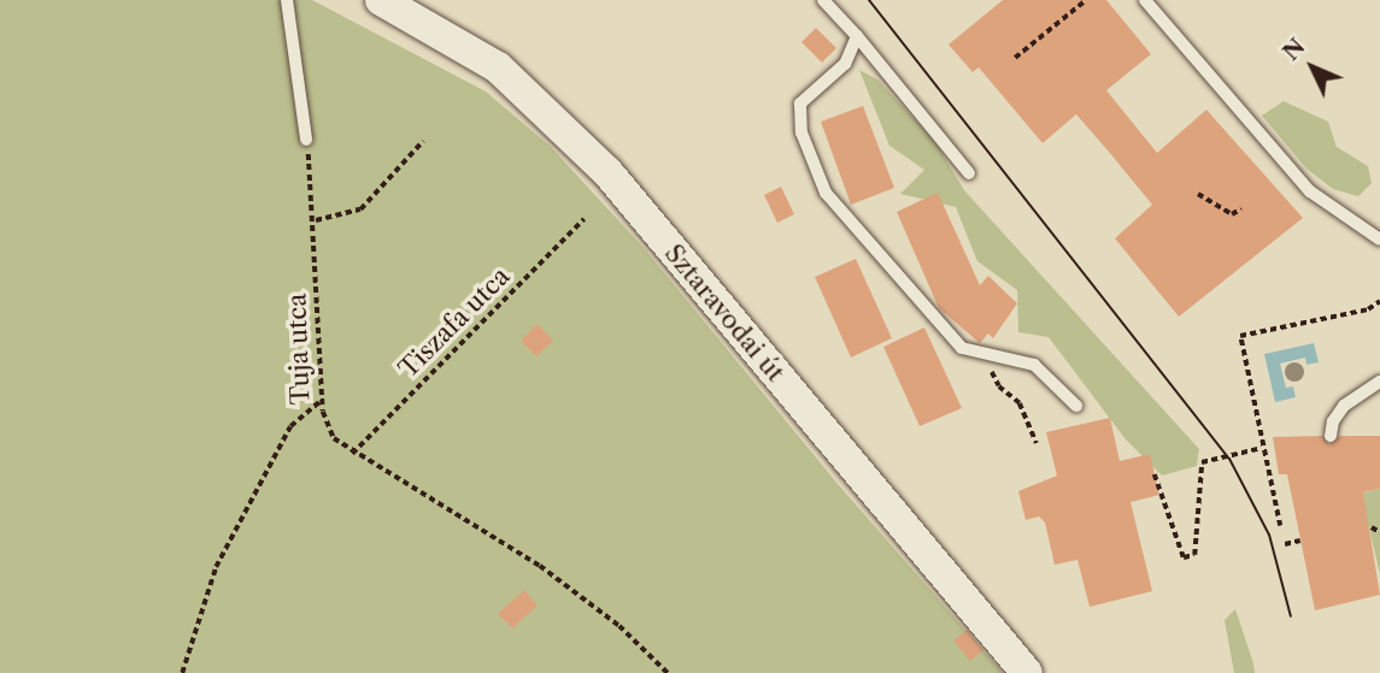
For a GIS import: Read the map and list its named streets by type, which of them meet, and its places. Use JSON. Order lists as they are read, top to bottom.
{
  "streets": {
    "street": ["Sztaravodai út"],
    "path": ["Tiszafa utca", "Tuja utca"]
  },
  "crossings": [
    ["Tiszafa utca", "Tuja utca"]
  ],
  "north": "top left"
}
